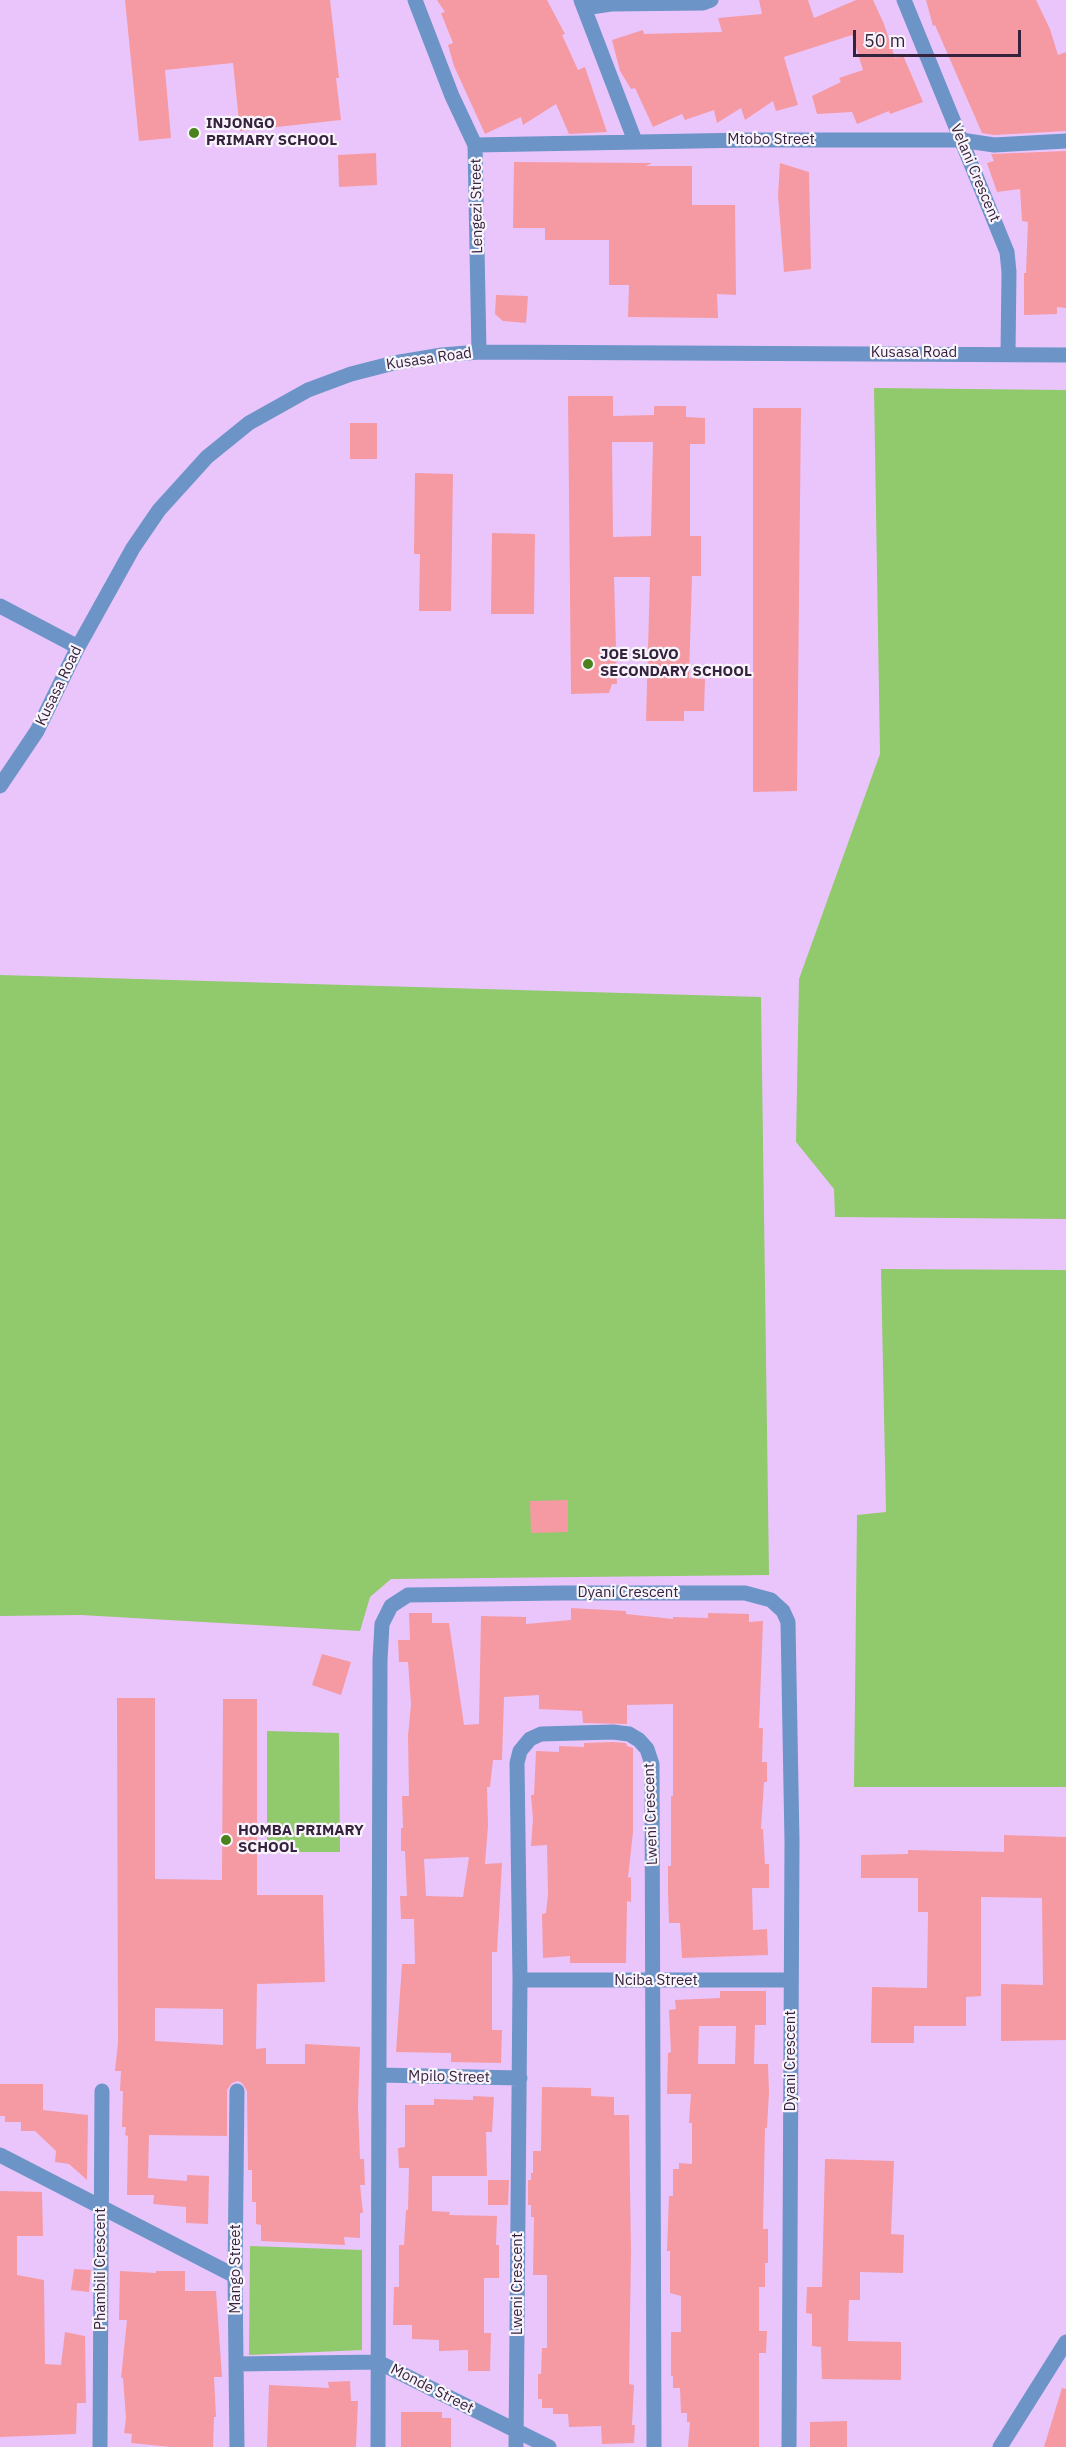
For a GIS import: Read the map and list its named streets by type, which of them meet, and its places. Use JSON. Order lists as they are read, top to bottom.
{
  "streets": {
    "street": [
      "Mtobo Street",
      "Velani Crescent",
      "Lengezi Street",
      "Kusasa Road",
      "Dyani Crescent",
      "Lweni Crescent",
      "Nciba Street",
      "Mpilo Street",
      "Phambili Crescent",
      "Mango Street",
      "Monde Street"
    ]
  },
  "crossings": [
    ["Mtobo Street", "Velani Crescent"],
    ["Mtobo Street", "Lengezi Street"],
    ["Velani Crescent", "Kusasa Road"],
    ["Lengezi Street", "Kusasa Road"],
    ["Dyani Crescent", "Nciba Street"],
    ["Dyani Crescent", "Mpilo Street"],
    ["Dyani Crescent", "Monde Street"],
    ["Lweni Crescent", "Nciba Street"],
    ["Lweni Crescent", "Mpilo Street"],
    ["Lweni Crescent", "Monde Street"],
    ["Mango Street", "Monde Street"]
  ],
  "places": ["INJONGO PRIMARY SCHOOL", "JOE SLOVO SECONDARY SCHOOL", "HOMBA PRIMARY SCHOOL"],
  "scale_bar": "50 m"
}
